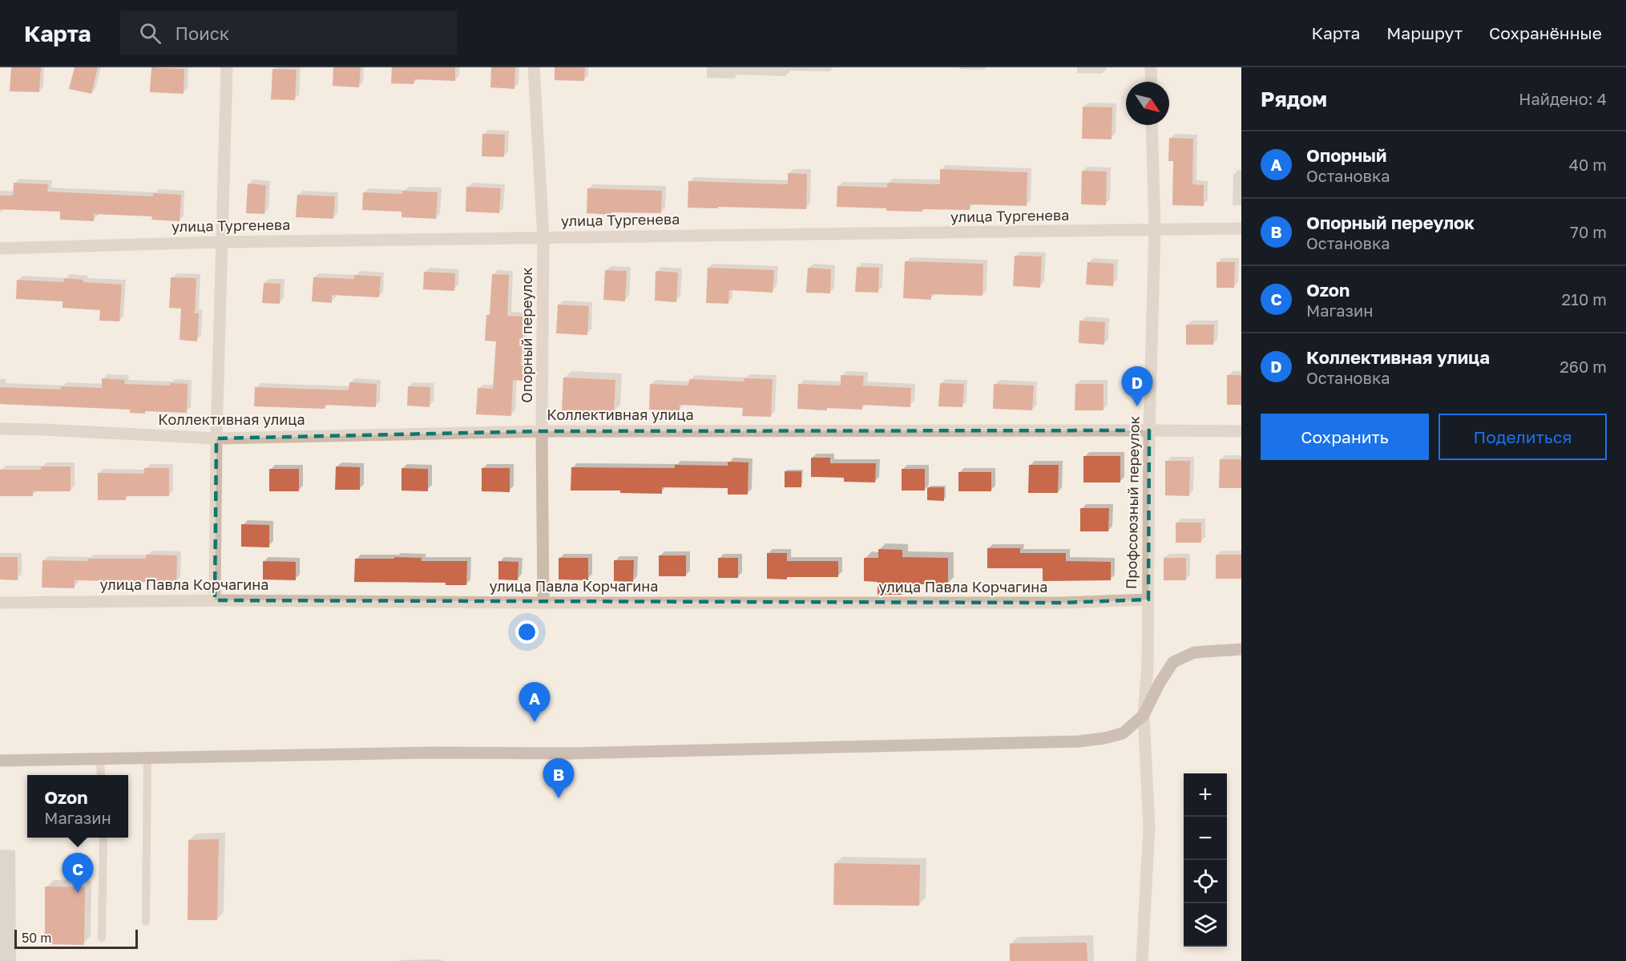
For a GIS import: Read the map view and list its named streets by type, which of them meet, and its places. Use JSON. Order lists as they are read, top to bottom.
{
  "streets": {
    "street": [
      "улица Тургенева",
      "Опорный переулок",
      "Коллективная улица",
      "Профсоюзный переулок",
      "улица Павла Корчагина"
    ]
  },
  "crossings": [
    ["улица Тургенева", "Опорный переулок"],
    ["улица Тургенева", "Профсоюзный переулок"],
    ["Опорный переулок", "Коллективная улица"],
    ["Опорный переулок", "улица Павла Корчагина"],
    ["Коллективная улица", "Профсоюзный переулок"],
    ["Профсоюзный переулок", "улица Павла Корчагина"]
  ],
  "scale_bar": "50 m",
  "north": "bottom right",
  "page": {
    "header": "Карта",
    "search": "Поиск",
    "nav": ["Карта", "Маршрут", "Сохранённые"],
    "heading": ["Рядом", "Найдено: 4"],
    "list": [
      {
        "mark": "A",
        "name": "Опорный",
        "note": "Остановка",
        "value": "40 m"
      },
      {
        "mark": "B",
        "name": "Опорный переулок",
        "note": "Остановка",
        "value": "70 m"
      },
      {
        "mark": "C",
        "name": "Ozon",
        "note": "Магазин",
        "value": "210 m"
      },
      {
        "mark": "D",
        "name": "Коллективная улица",
        "note": "Остановка",
        "value": "260 m"
      }
    ],
    "pins": [
      "D",
      "A",
      "B",
      "C"
    ],
    "buttons": ["Сохранить", "Поделиться"],
    "map_buttons": ["+", "−"],
    "popup": ["Ozon", "Магазин"],
    "scale": "50 m"
  }
}
